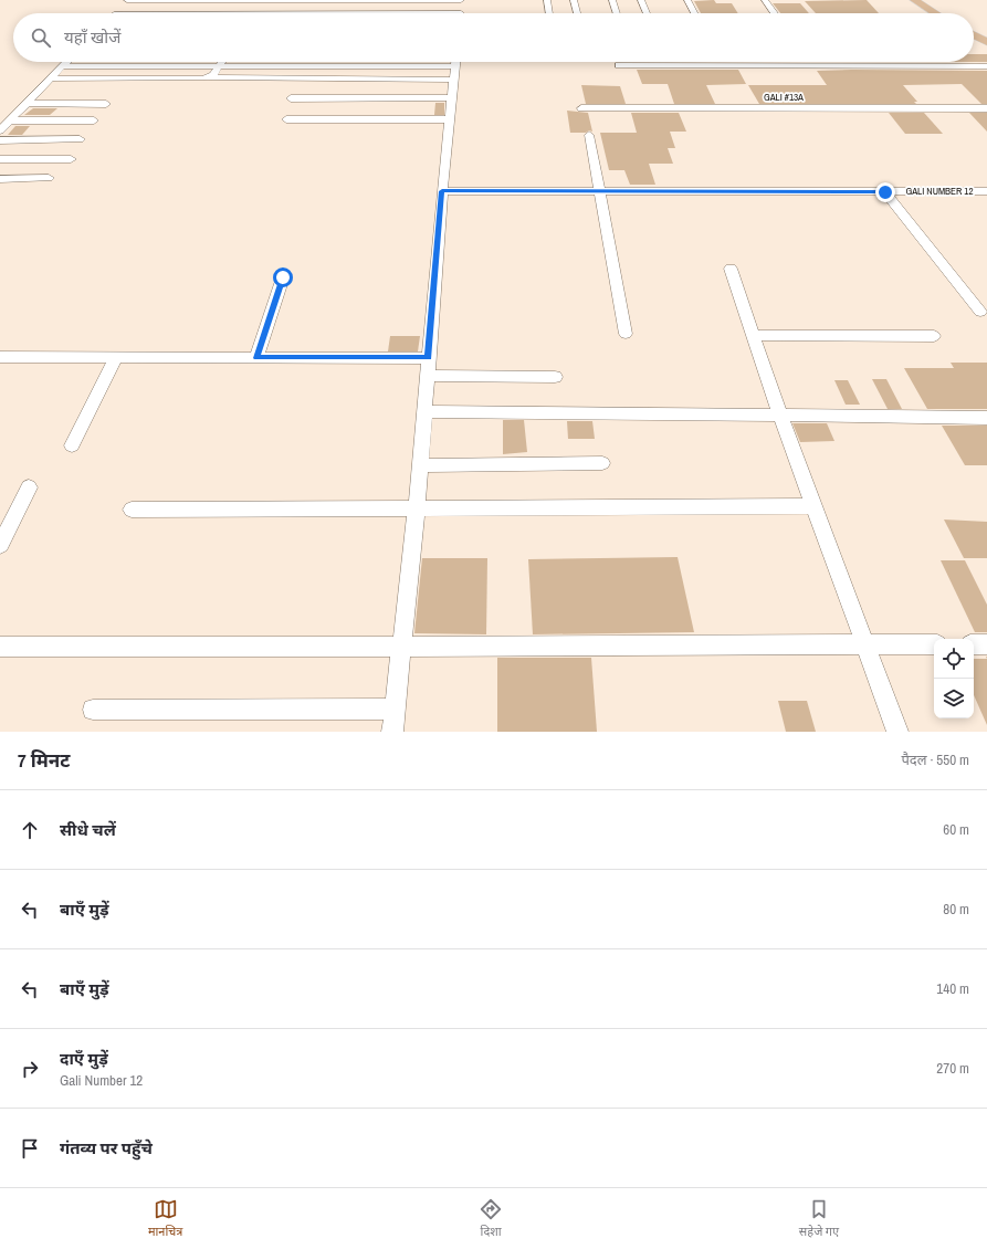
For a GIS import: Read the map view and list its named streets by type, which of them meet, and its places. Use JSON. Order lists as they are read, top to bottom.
{
  "streets": {
    "street": ["GALI #13A", "GALI NUMBER 12"]
  },
  "page": {
    "search": "यहाँ खोजें",
    "heading": ["7 मिनट", "पैदल · 550 m"],
    "list": [
      ["सीधे चलें", "60 m"],
      ["बाएँ मुड़ें", "80 m"],
      ["बाएँ मुड़ें", "140 m"],
      ["दाएँ मुड़ें", "Gali Number 12", "270 m"],
      "गंतव्य पर पहुँचे"
    ],
    "nav": ["मानचित्र", "दिशा", "सहेजे गए"]
  }
}
